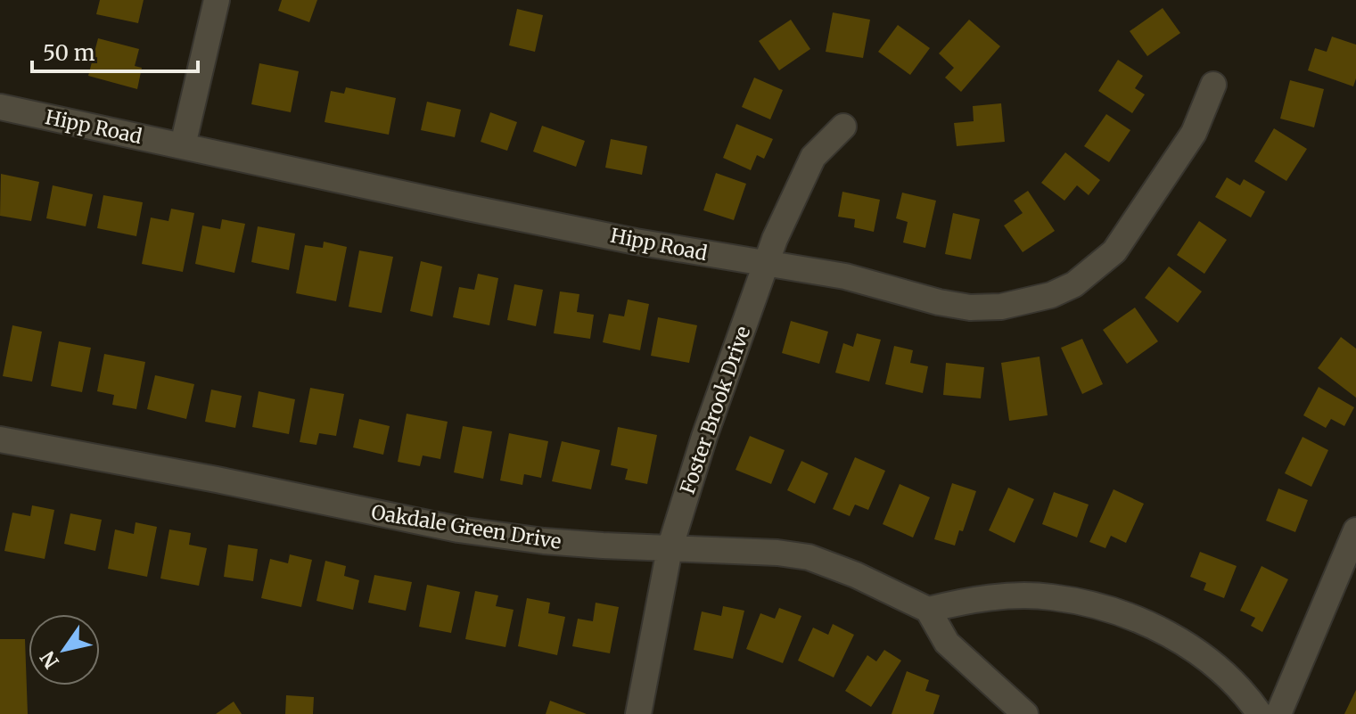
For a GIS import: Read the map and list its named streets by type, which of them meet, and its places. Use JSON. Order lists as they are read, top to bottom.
{
  "streets": {
    "street": ["Hipp Road", "Foster Brook Drive", "Oakdale Green Drive"]
  },
  "crossings": [
    ["Hipp Road", "Foster Brook Drive"],
    ["Foster Brook Drive", "Oakdale Green Drive"]
  ],
  "scale_bar": "50 m",
  "north": "bottom left"
}
